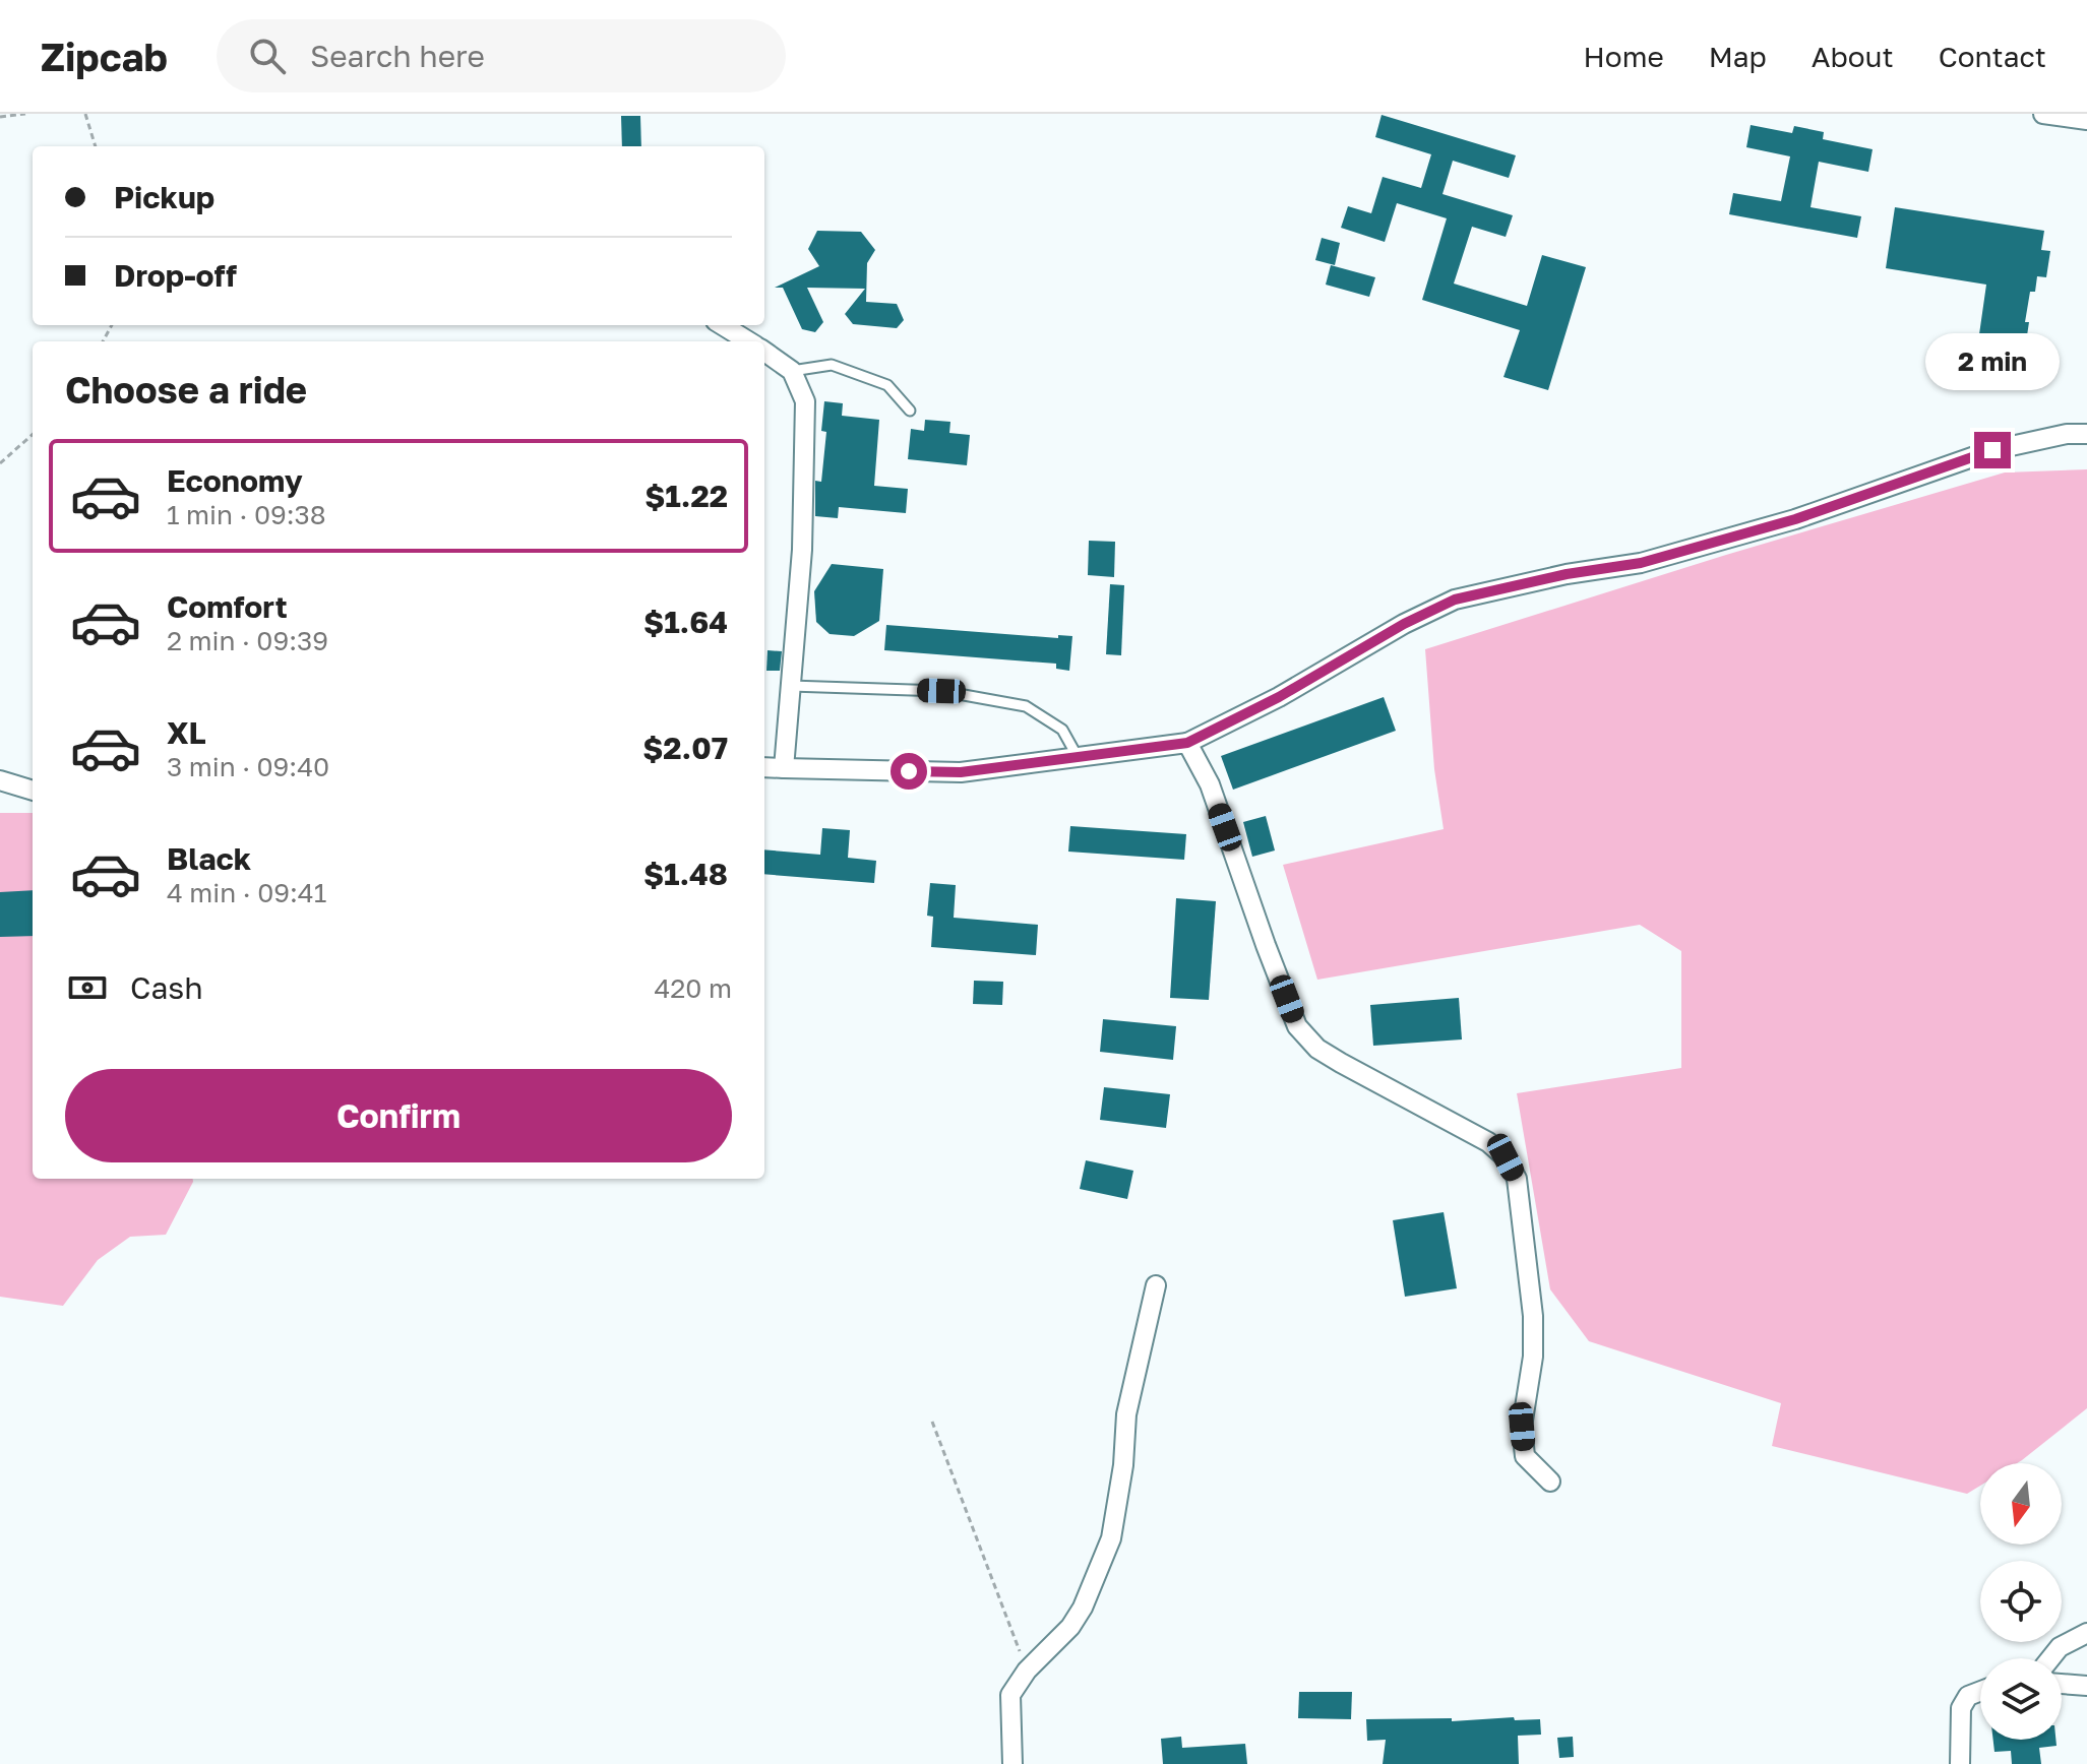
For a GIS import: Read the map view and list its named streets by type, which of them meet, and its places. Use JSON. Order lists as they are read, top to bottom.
{
  "north": "bottom",
  "page": {
    "header": "Zipcab",
    "search": "Search here",
    "nav": [
      "Home",
      "Map",
      "About",
      "Contact"
    ],
    "banner": ["Pickup", "Drop-off"],
    "bubble": "2 min",
    "heading": "Choose a ride",
    "list": [
      {
        "name": "Economy",
        "note": "1 min · 09:38",
        "value": "$1.22"
      },
      {
        "name": "Comfort",
        "note": "2 min · 09:39",
        "value": "$1.64"
      },
      {
        "name": "XL",
        "note": "3 min · 09:40",
        "value": "$2.07"
      },
      {
        "name": "Black",
        "note": "4 min · 09:41",
        "value": "$1.48"
      }
    ],
    "pay": ["Cash", "420 m"],
    "buttons": "Confirm"
  }
}
